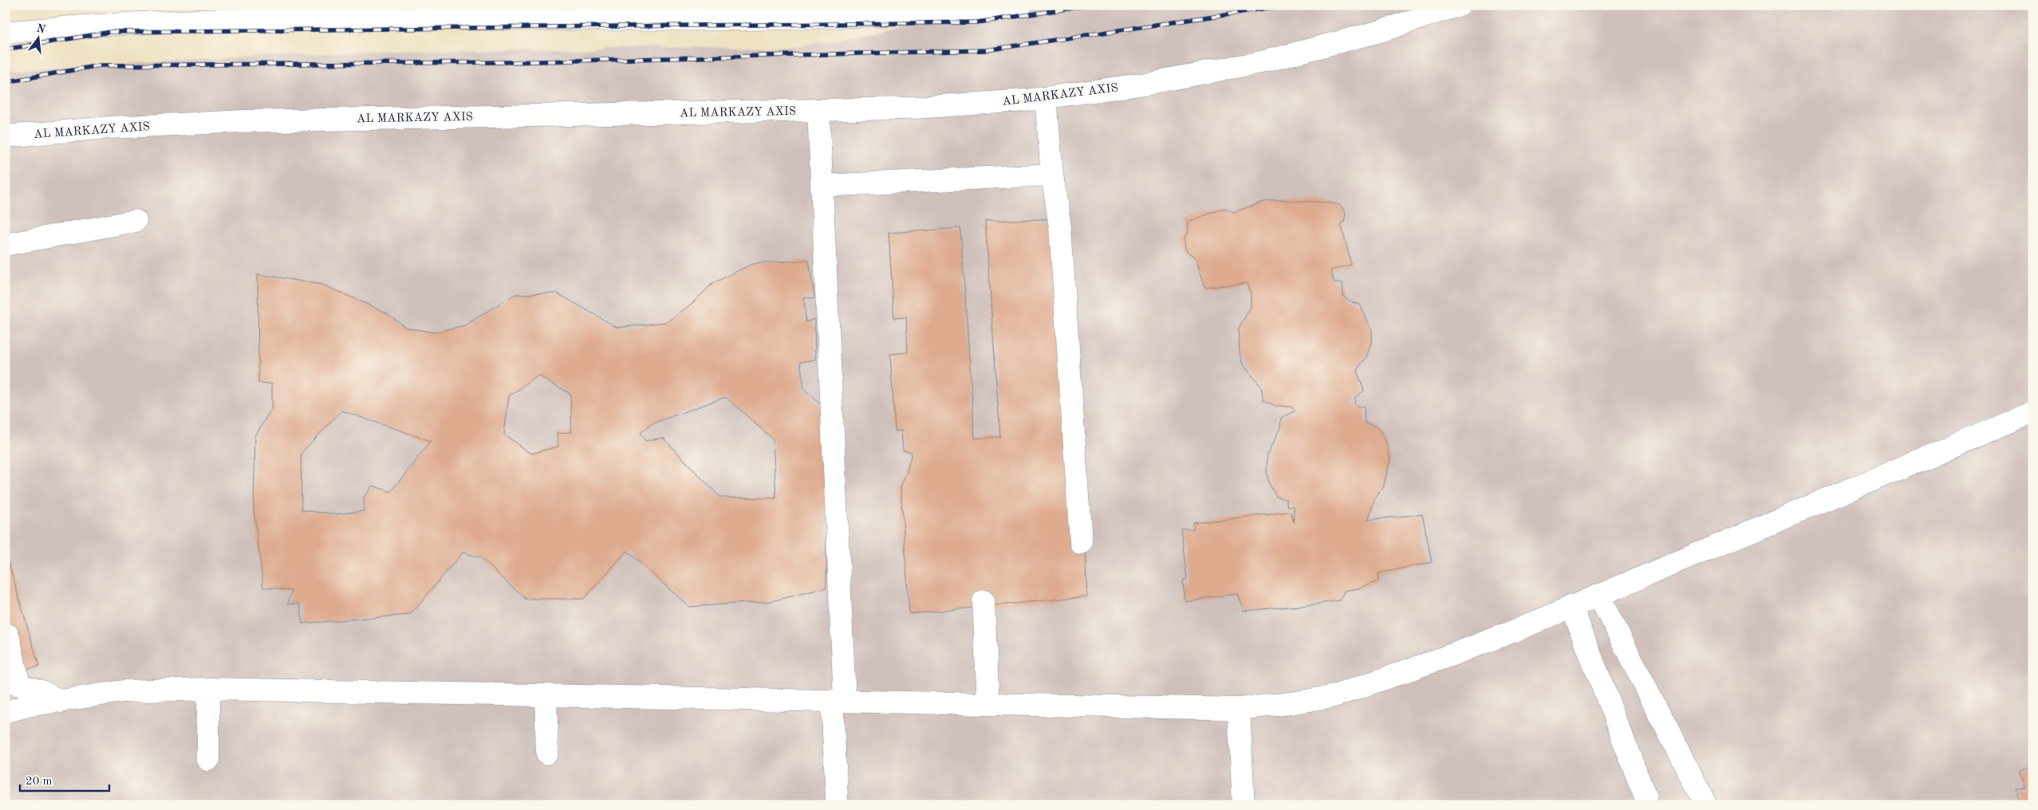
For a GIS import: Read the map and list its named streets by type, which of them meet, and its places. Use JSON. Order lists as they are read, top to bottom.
{
  "streets": {
    "main road": ["AL MARKAZY AXIS"]
  },
  "scale_bar": "20 m",
  "north": "top"
}
